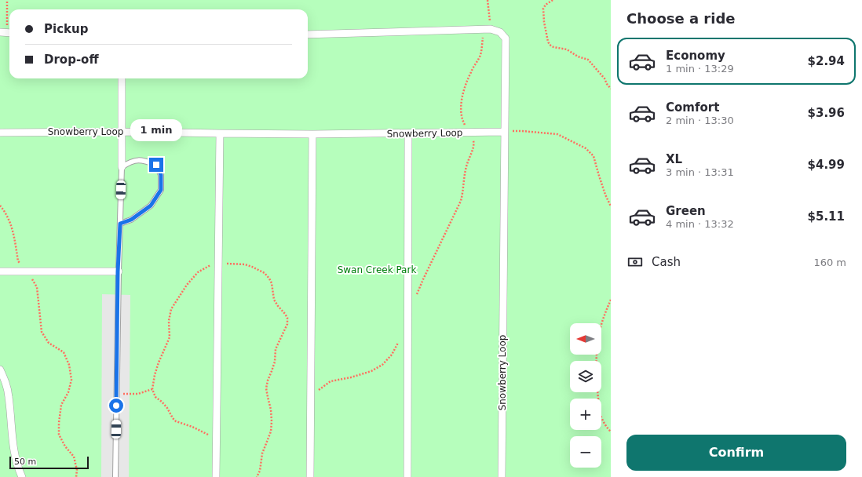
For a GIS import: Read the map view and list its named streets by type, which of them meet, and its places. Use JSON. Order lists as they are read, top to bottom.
{
  "streets": {
    "street": ["Snowberry Loop"]
  },
  "parks": ["Swan Creek Park"],
  "scale_bar": "50 m",
  "north": "left",
  "page": {
    "heading": "Choose a ride",
    "banner": ["Pickup", "Drop-off"],
    "list": [
      {
        "name": "Economy",
        "note": "1 min · 13:29",
        "value": "$2.94"
      },
      {
        "name": "Comfort",
        "note": "2 min · 13:30",
        "value": "$3.96"
      },
      {
        "name": "XL",
        "note": "3 min · 13:31",
        "value": "$4.99"
      },
      {
        "name": "Green",
        "note": "4 min · 13:32",
        "value": "$5.11"
      }
    ],
    "bubble": "1 min",
    "pay": ["Cash", "160 m"],
    "map_buttons": ["+", "−"],
    "buttons": "Confirm",
    "scale": "50 m"
  }
}
